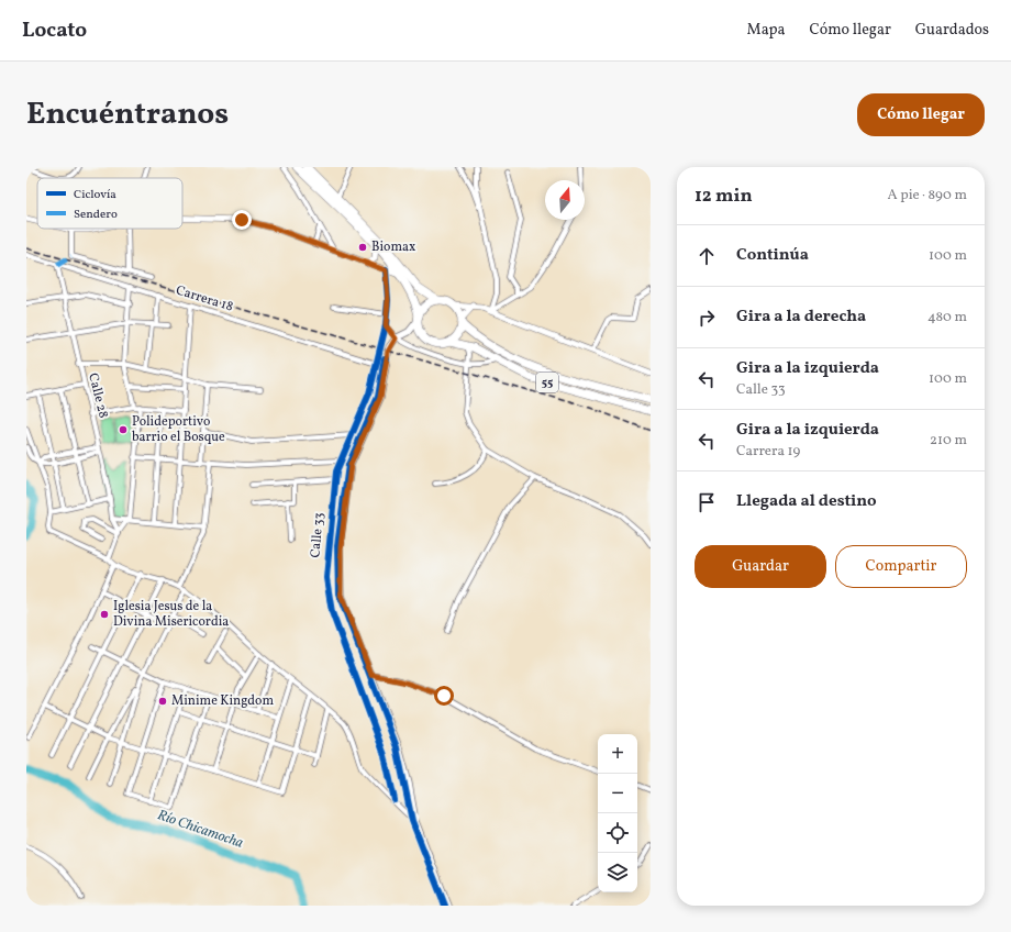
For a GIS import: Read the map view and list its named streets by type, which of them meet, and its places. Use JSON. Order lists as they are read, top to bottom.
{
  "streets": {
    "highway": ["55"],
    "street": ["Carrera 18", "Calle 28", "Calle 33"]
  },
  "crossings": [
    ["Carrera 18", "Calle 28"],
    ["Carrera 18", "Calle 33"]
  ],
  "water": ["Río Chicamocha"],
  "places": [
    "Biomax",
    "Polideportivo barrio el Bosque",
    "Iglesia Jesus de la Divina Misericordia",
    "Minime Kingdom"
  ],
  "legend": ["Ciclovía", "Sendero"],
  "north": "top",
  "page": {
    "header": "Locato",
    "nav": ["Mapa", "Cómo llegar", "Guardados"],
    "title": "Encuéntranos",
    "buttons": [
      "Cómo llegar",
      ["Guardar", "Compartir"]
    ],
    "heading": ["12 min", "A pie · 890 m"],
    "list": [
      ["Continúa", "100 m"],
      ["Gira a la derecha", "480 m"],
      ["Gira a la izquierda", "Calle 33", "100 m"],
      ["Gira a la izquierda", "Carrera 19", "210 m"],
      "Llegada al destino"
    ],
    "map_buttons": ["+", "−"]
  }
}
